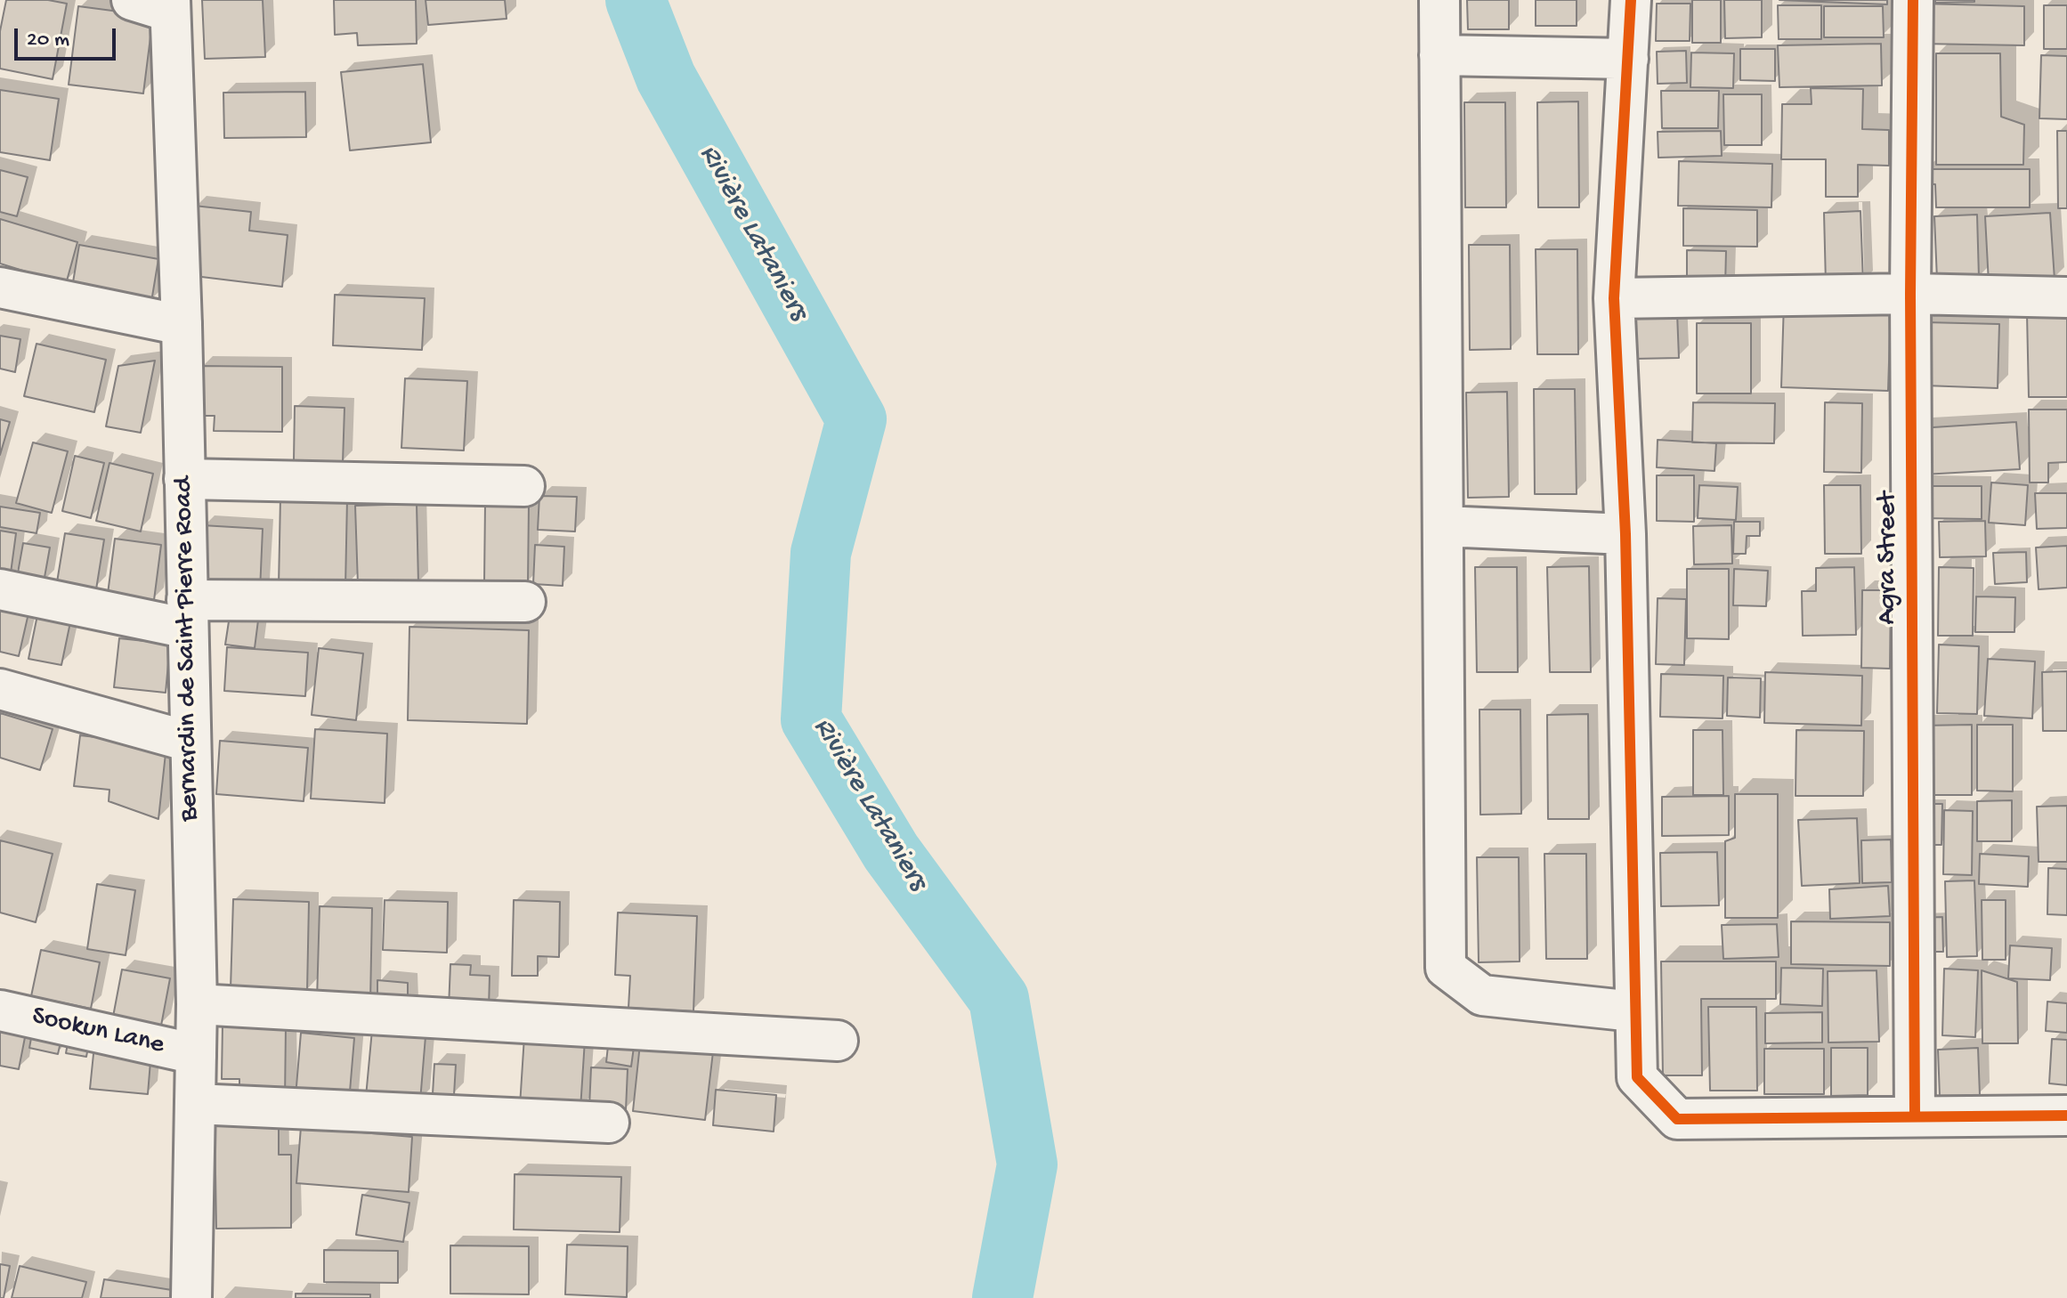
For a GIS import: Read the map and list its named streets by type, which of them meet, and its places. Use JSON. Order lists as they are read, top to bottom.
{
  "streets": {
    "street": ["Agra Street", "Bernardin de Saint Pierre Road", "Sookun Lane"]
  },
  "crossings": [
    ["Bernardin de Saint Pierre Road", "Sookun Lane"]
  ],
  "water": ["Rivière Lataniers"],
  "scale_bar": "20 m"
}
